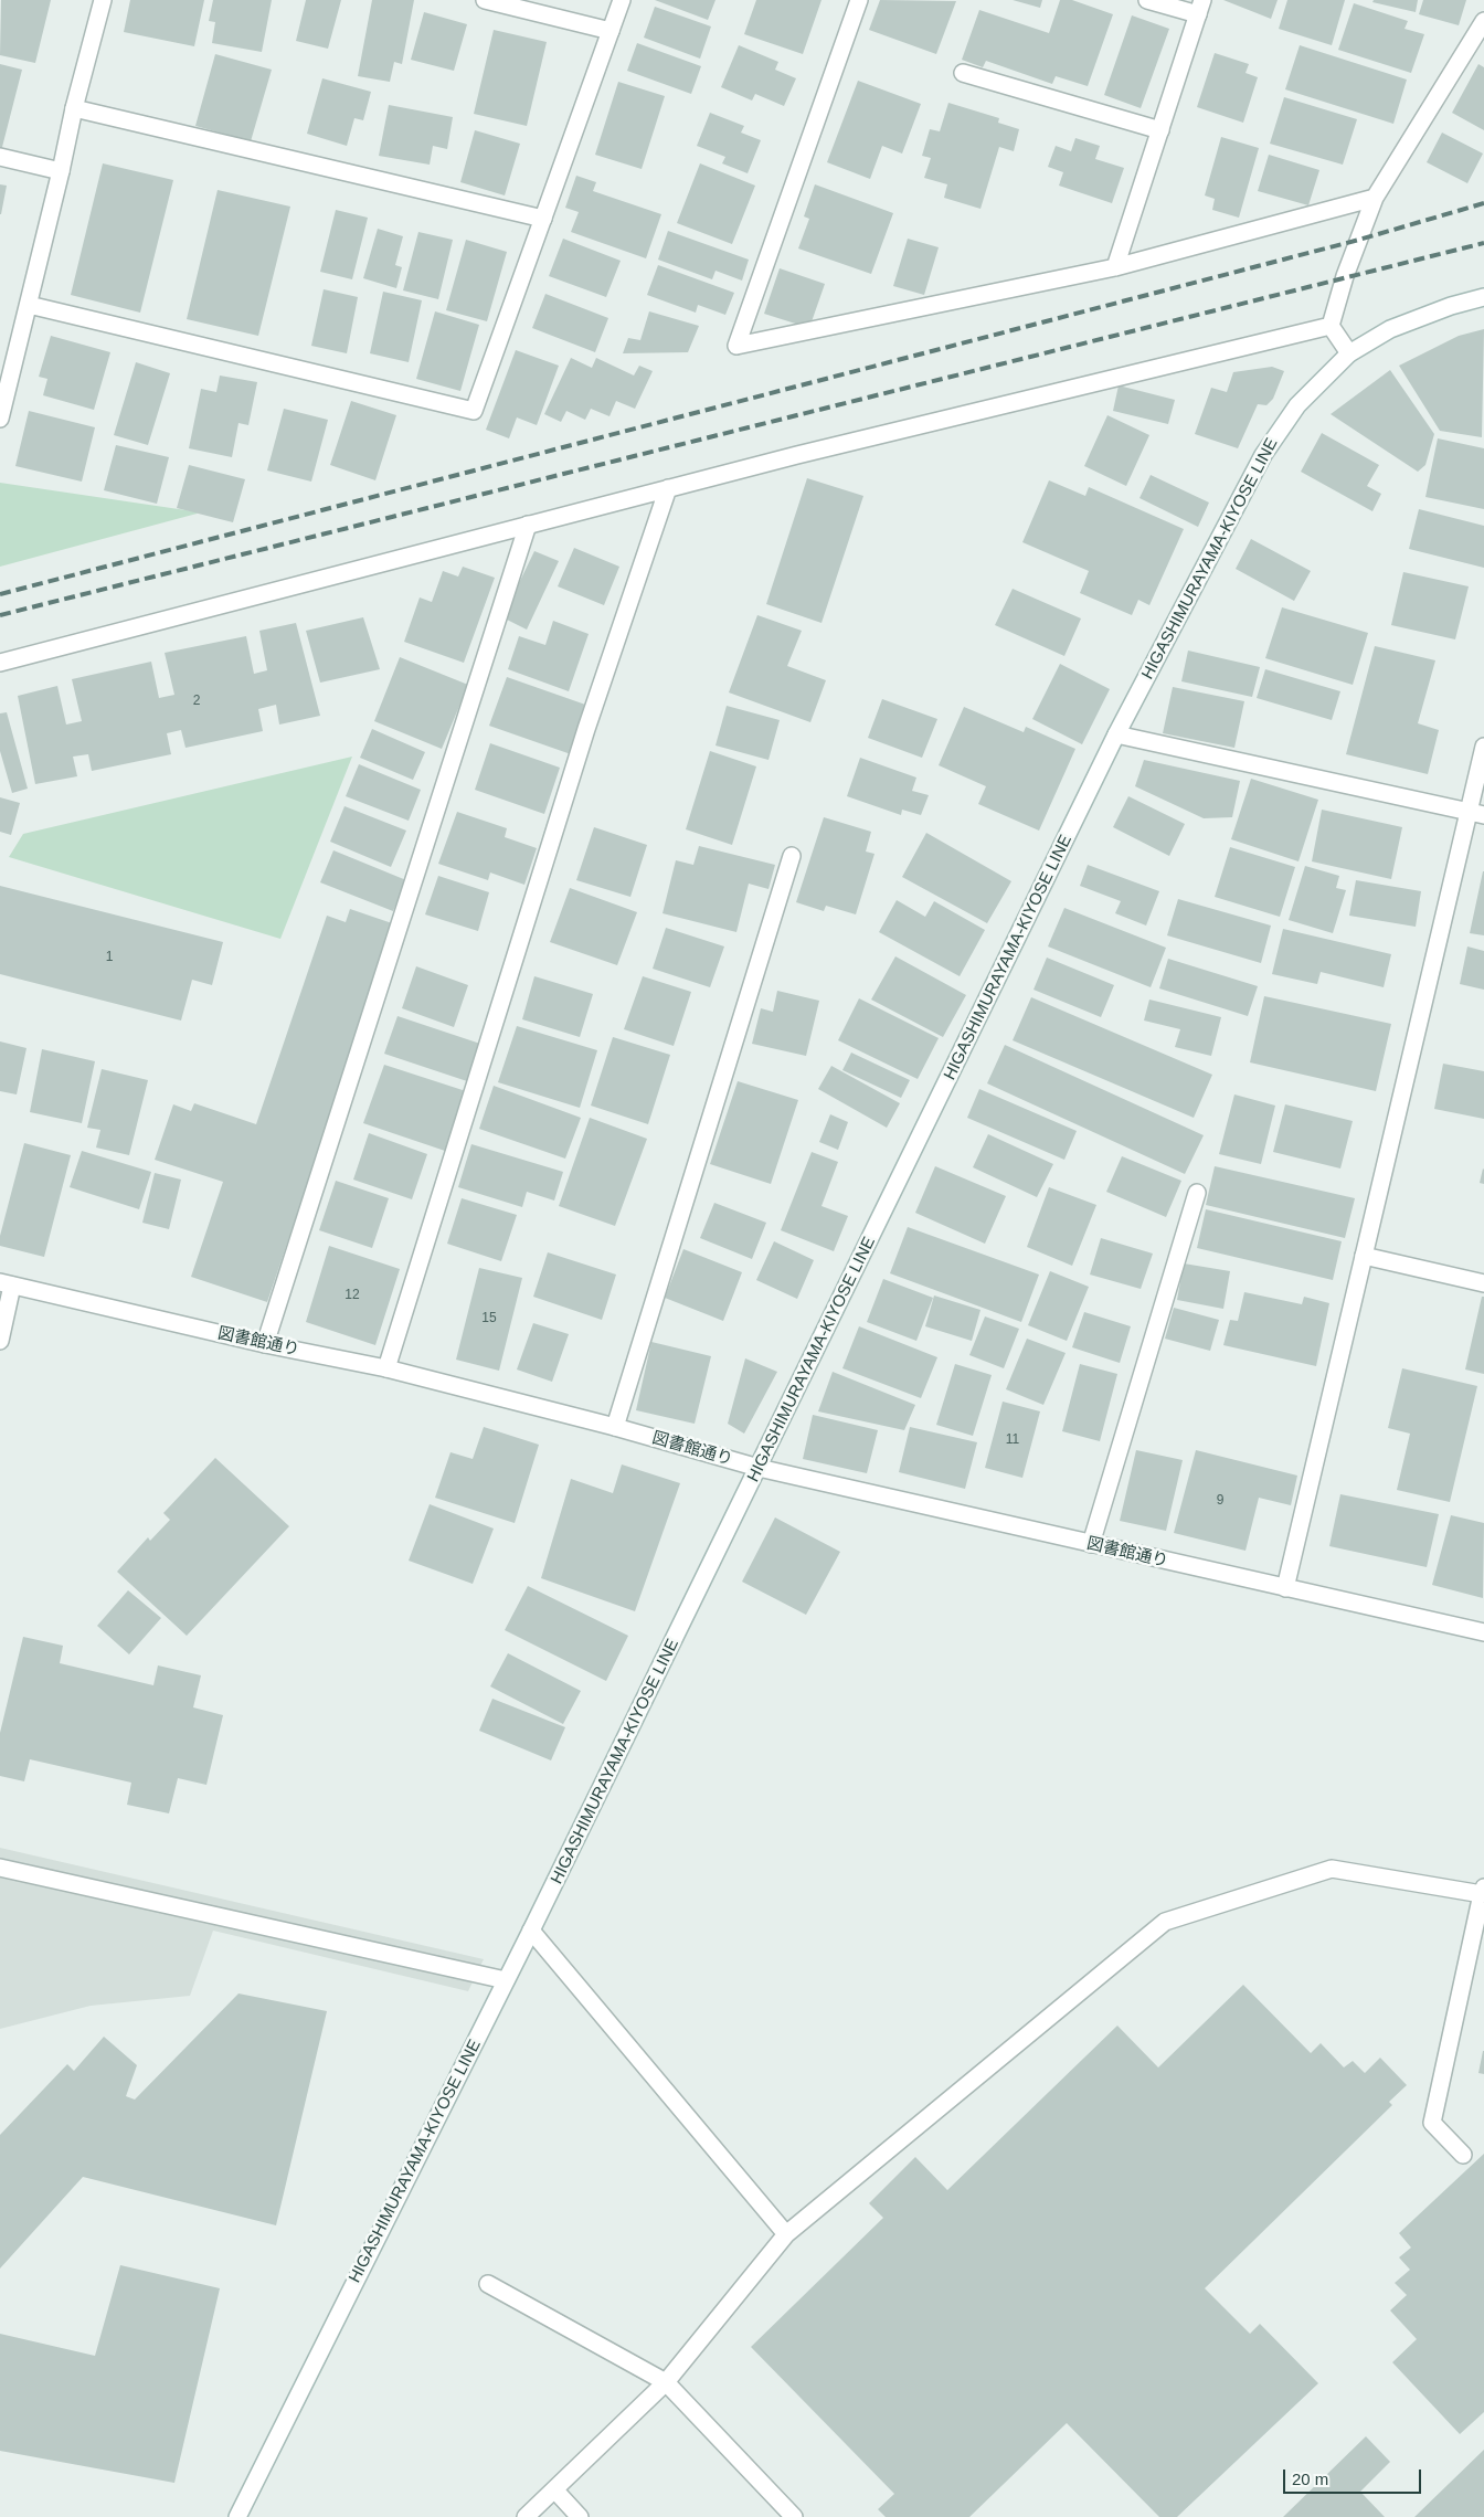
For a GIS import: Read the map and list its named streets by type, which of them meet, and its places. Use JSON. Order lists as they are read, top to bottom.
{
  "streets": {
    "street": ["HIGASHIMURAYAMA-KIYOSE LINE", "図書館通り"]
  },
  "crossings": [
    ["HIGASHIMURAYAMA-KIYOSE LINE", "図書館通り"]
  ],
  "house_numbers": [
    "2",
    "1",
    "12",
    "15",
    "11",
    "9"
  ],
  "scale_bar": "20 m"
}
